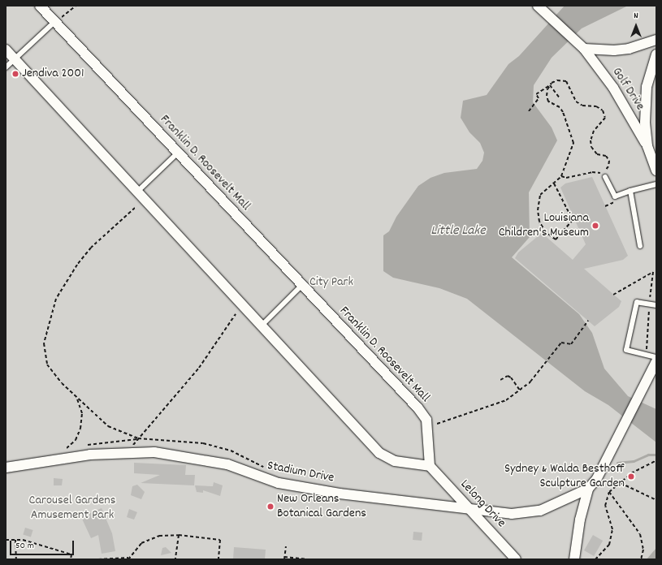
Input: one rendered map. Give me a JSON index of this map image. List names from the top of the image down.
{
  "streets": {
    "street": [
      "Golf Drive",
      "Franklin D. Roosevelt Mall",
      "Stadium Drive",
      "Lelong Drive"
    ]
  },
  "crossings": [
    ["Franklin D. Roosevelt Mall", "Lelong Drive"],
    ["Stadium Drive", "Lelong Drive"]
  ],
  "water": ["Little Lake"],
  "parks": ["City Park", "Carousel Gardens Amusement Park"],
  "places": [
    "Jendiva 2001",
    "Louisiana Children's Museum",
    "Sydney & Walda Besthoff Sculpture Garden",
    "New Orleans Botanical Gardens"
  ],
  "scale_bar": "50 m",
  "north": "top"
}
